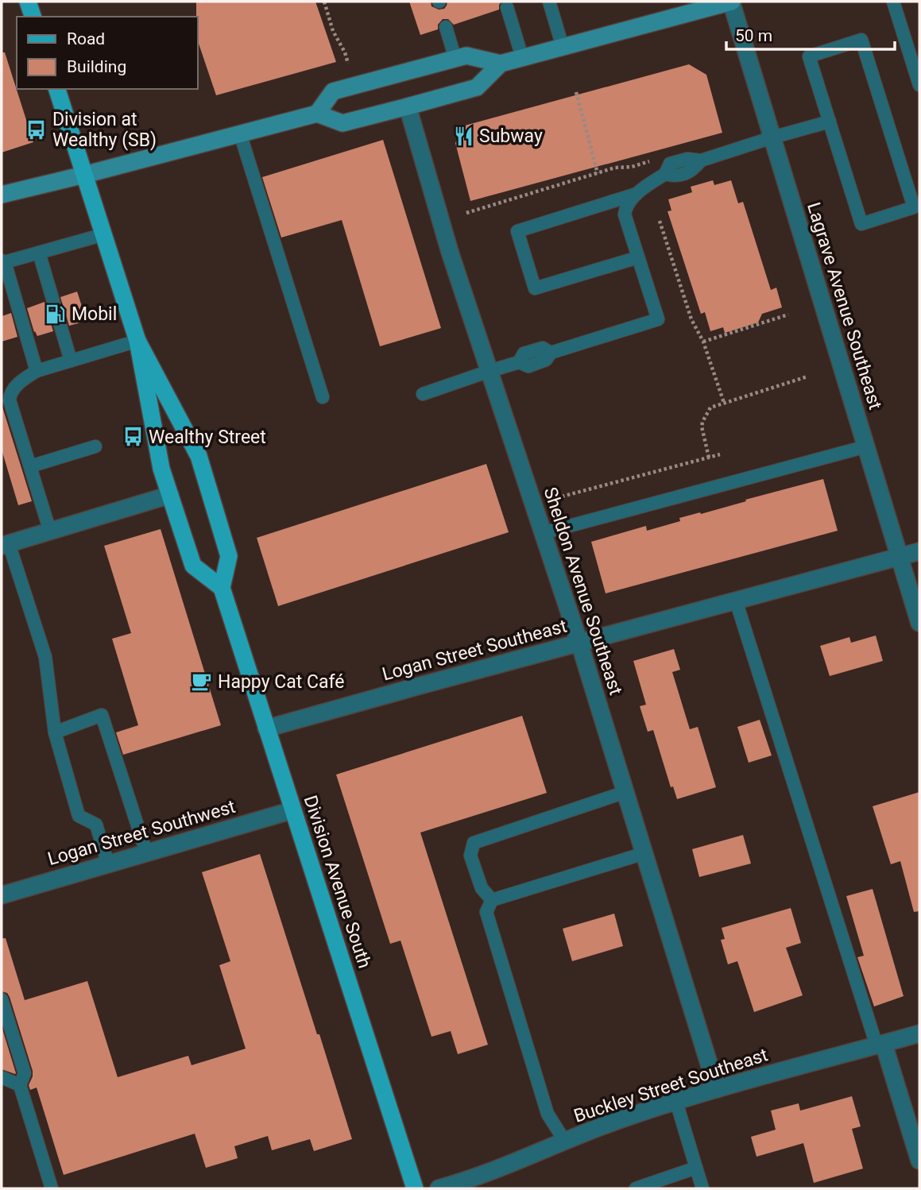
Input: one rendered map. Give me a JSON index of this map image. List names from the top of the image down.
{
  "streets": {
    "main road": ["Division Avenue South"],
    "street": [
      "Lagrave Avenue Southeast",
      "Sheldon Avenue Southeast",
      "Logan Street Southeast",
      "Logan Street Southwest",
      "Buckley Street Southeast"
    ]
  },
  "crossings": [
    ["Lagrave Avenue Southeast", "Logan Street Southeast"],
    ["Sheldon Avenue Southeast", "Logan Street Southeast"],
    ["Sheldon Avenue Southeast", "Buckley Street Southeast"],
    ["Logan Street Southeast", "Division Avenue South"],
    ["Logan Street Southwest", "Division Avenue South"]
  ],
  "places": {
    "bus stop": ["Division at Wealthy (SB)", "Wealthy Street"],
    "restaurant": ["Subway"],
    "fuel station": ["Mobil"],
    "cafe": ["Happy Cat Café"]
  },
  "legend": ["Road", "Building"],
  "scale_bar": "50 m"
}
